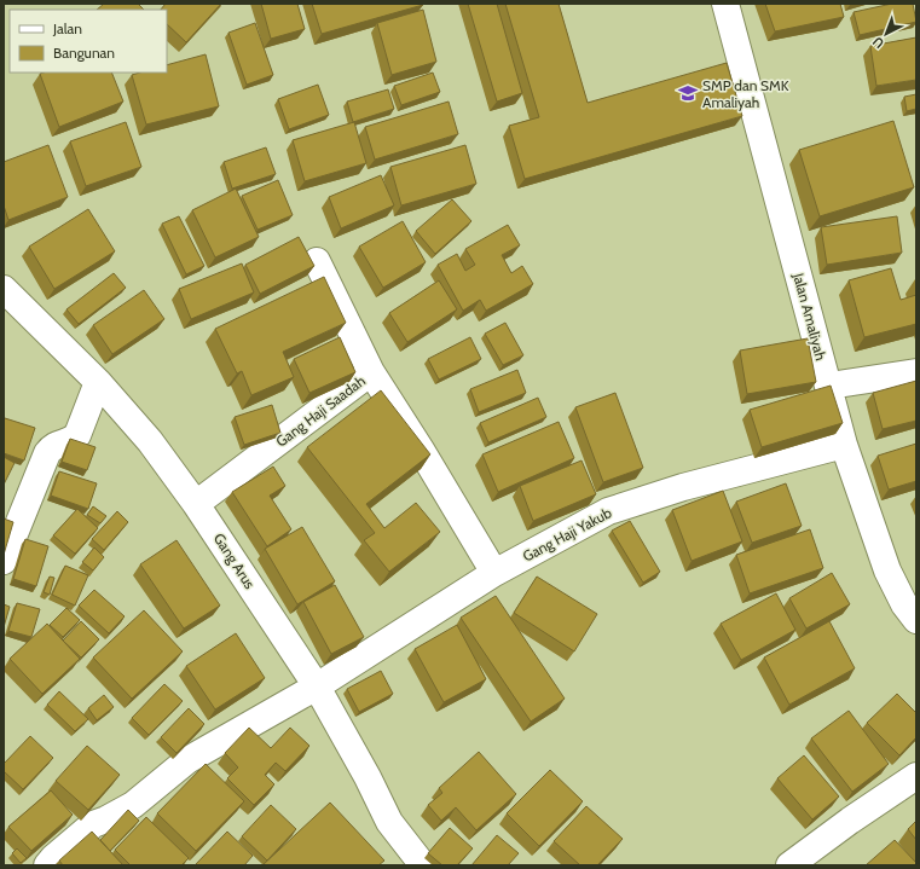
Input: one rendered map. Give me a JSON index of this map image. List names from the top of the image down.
{
  "streets": {
    "street": [
      "Jalan Amaliyah",
      "Gang Haji Saadah",
      "Gang Haji Yakub",
      "Gang Arus"
    ]
  },
  "crossings": [
    ["Jalan Amaliyah", "Gang Haji Yakub"],
    ["Gang Haji Saadah", "Gang Haji Yakub"],
    ["Gang Haji Saadah", "Gang Arus"],
    ["Gang Haji Yakub", "Gang Arus"]
  ],
  "places": {
    "school or university": ["SMP dan SMK Amaliyah"]
  },
  "legend": ["Jalan", "Bangunan"],
  "north": "bottom left"
}
